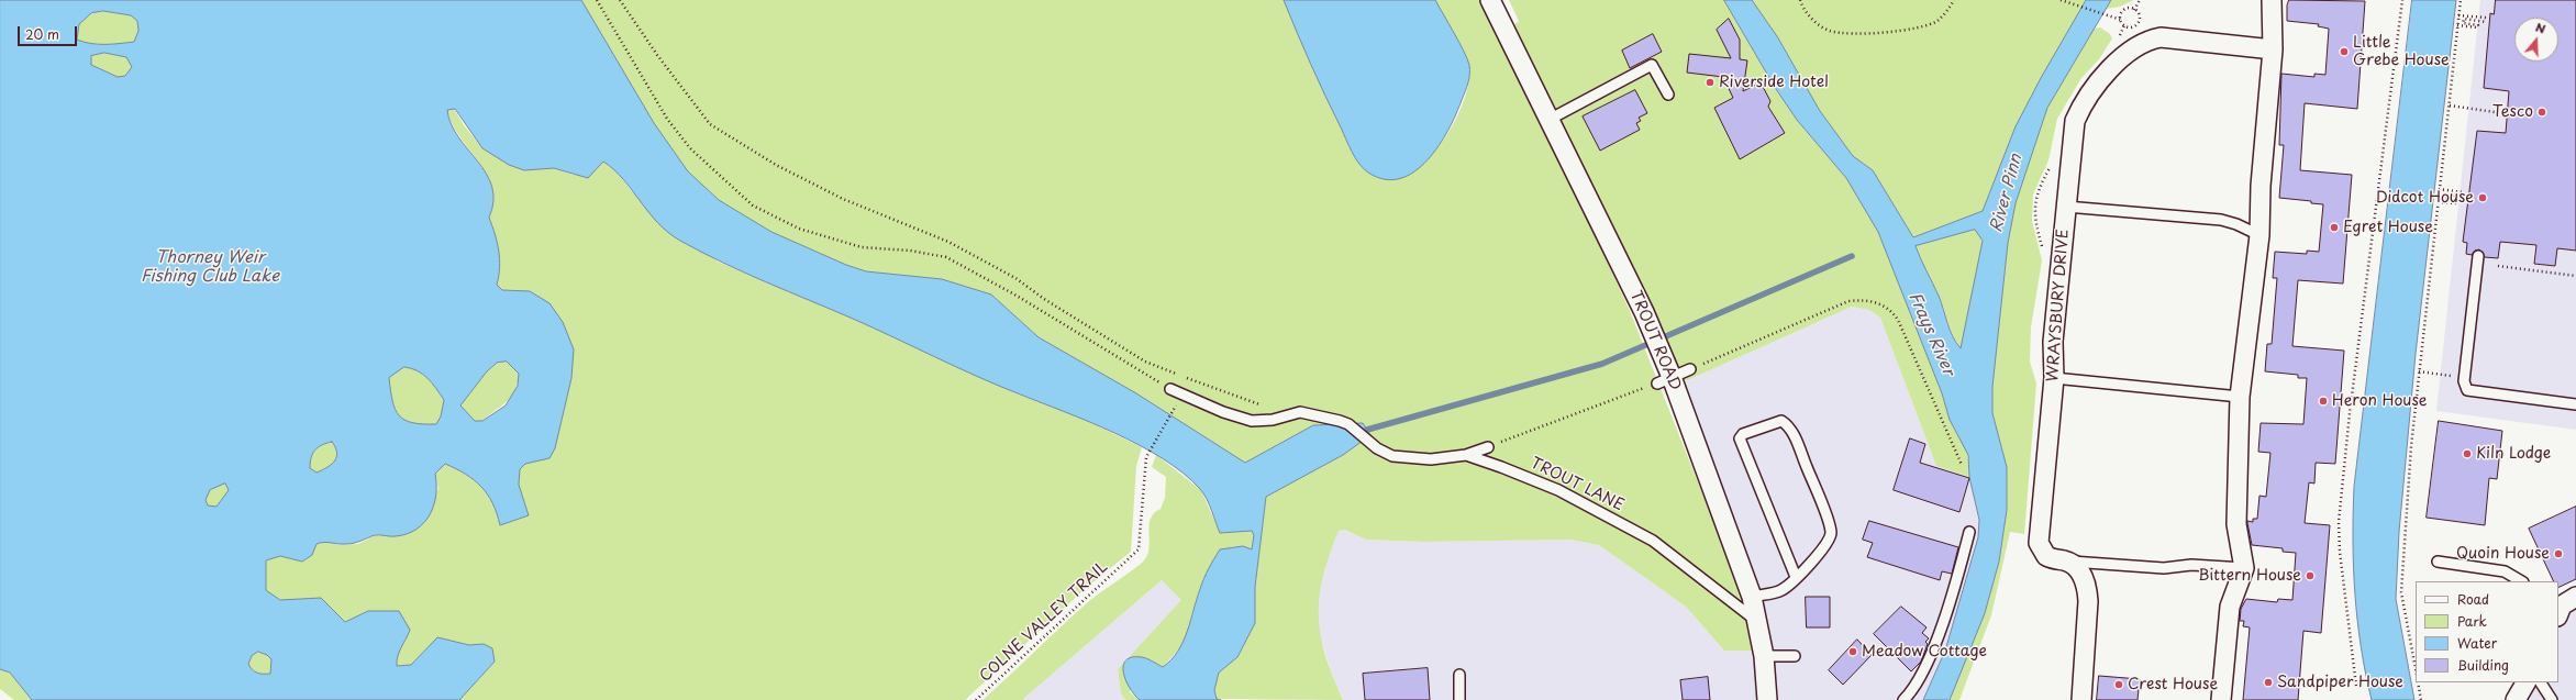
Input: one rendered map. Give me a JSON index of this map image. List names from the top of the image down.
{
  "streets": {
    "street": ["WRAYSBURY DRIVE", "TROUT ROAD"],
    "lane": ["TROUT LANE"],
    "path": ["COLNE VALLEY TRAIL"]
  },
  "crossings": [
    ["TROUT ROAD", "TROUT LANE"]
  ],
  "water": ["River Pinn", "Thorney Weir Fishing Club Lake", "Frays River"],
  "places": [
    "Little Grebe House",
    "Riverside Hotel",
    "Tesco",
    "Didcot House",
    "Egret House",
    "Heron House",
    "Kiln Lodge",
    "Quoin House",
    "Bittern House",
    "Meadow Cottage",
    "Sandpiper House",
    "Crest House"
  ],
  "legend": [
    "Road",
    "Park",
    "Water",
    "Building"
  ],
  "scale_bar": "20 m",
  "north": "top"
}
